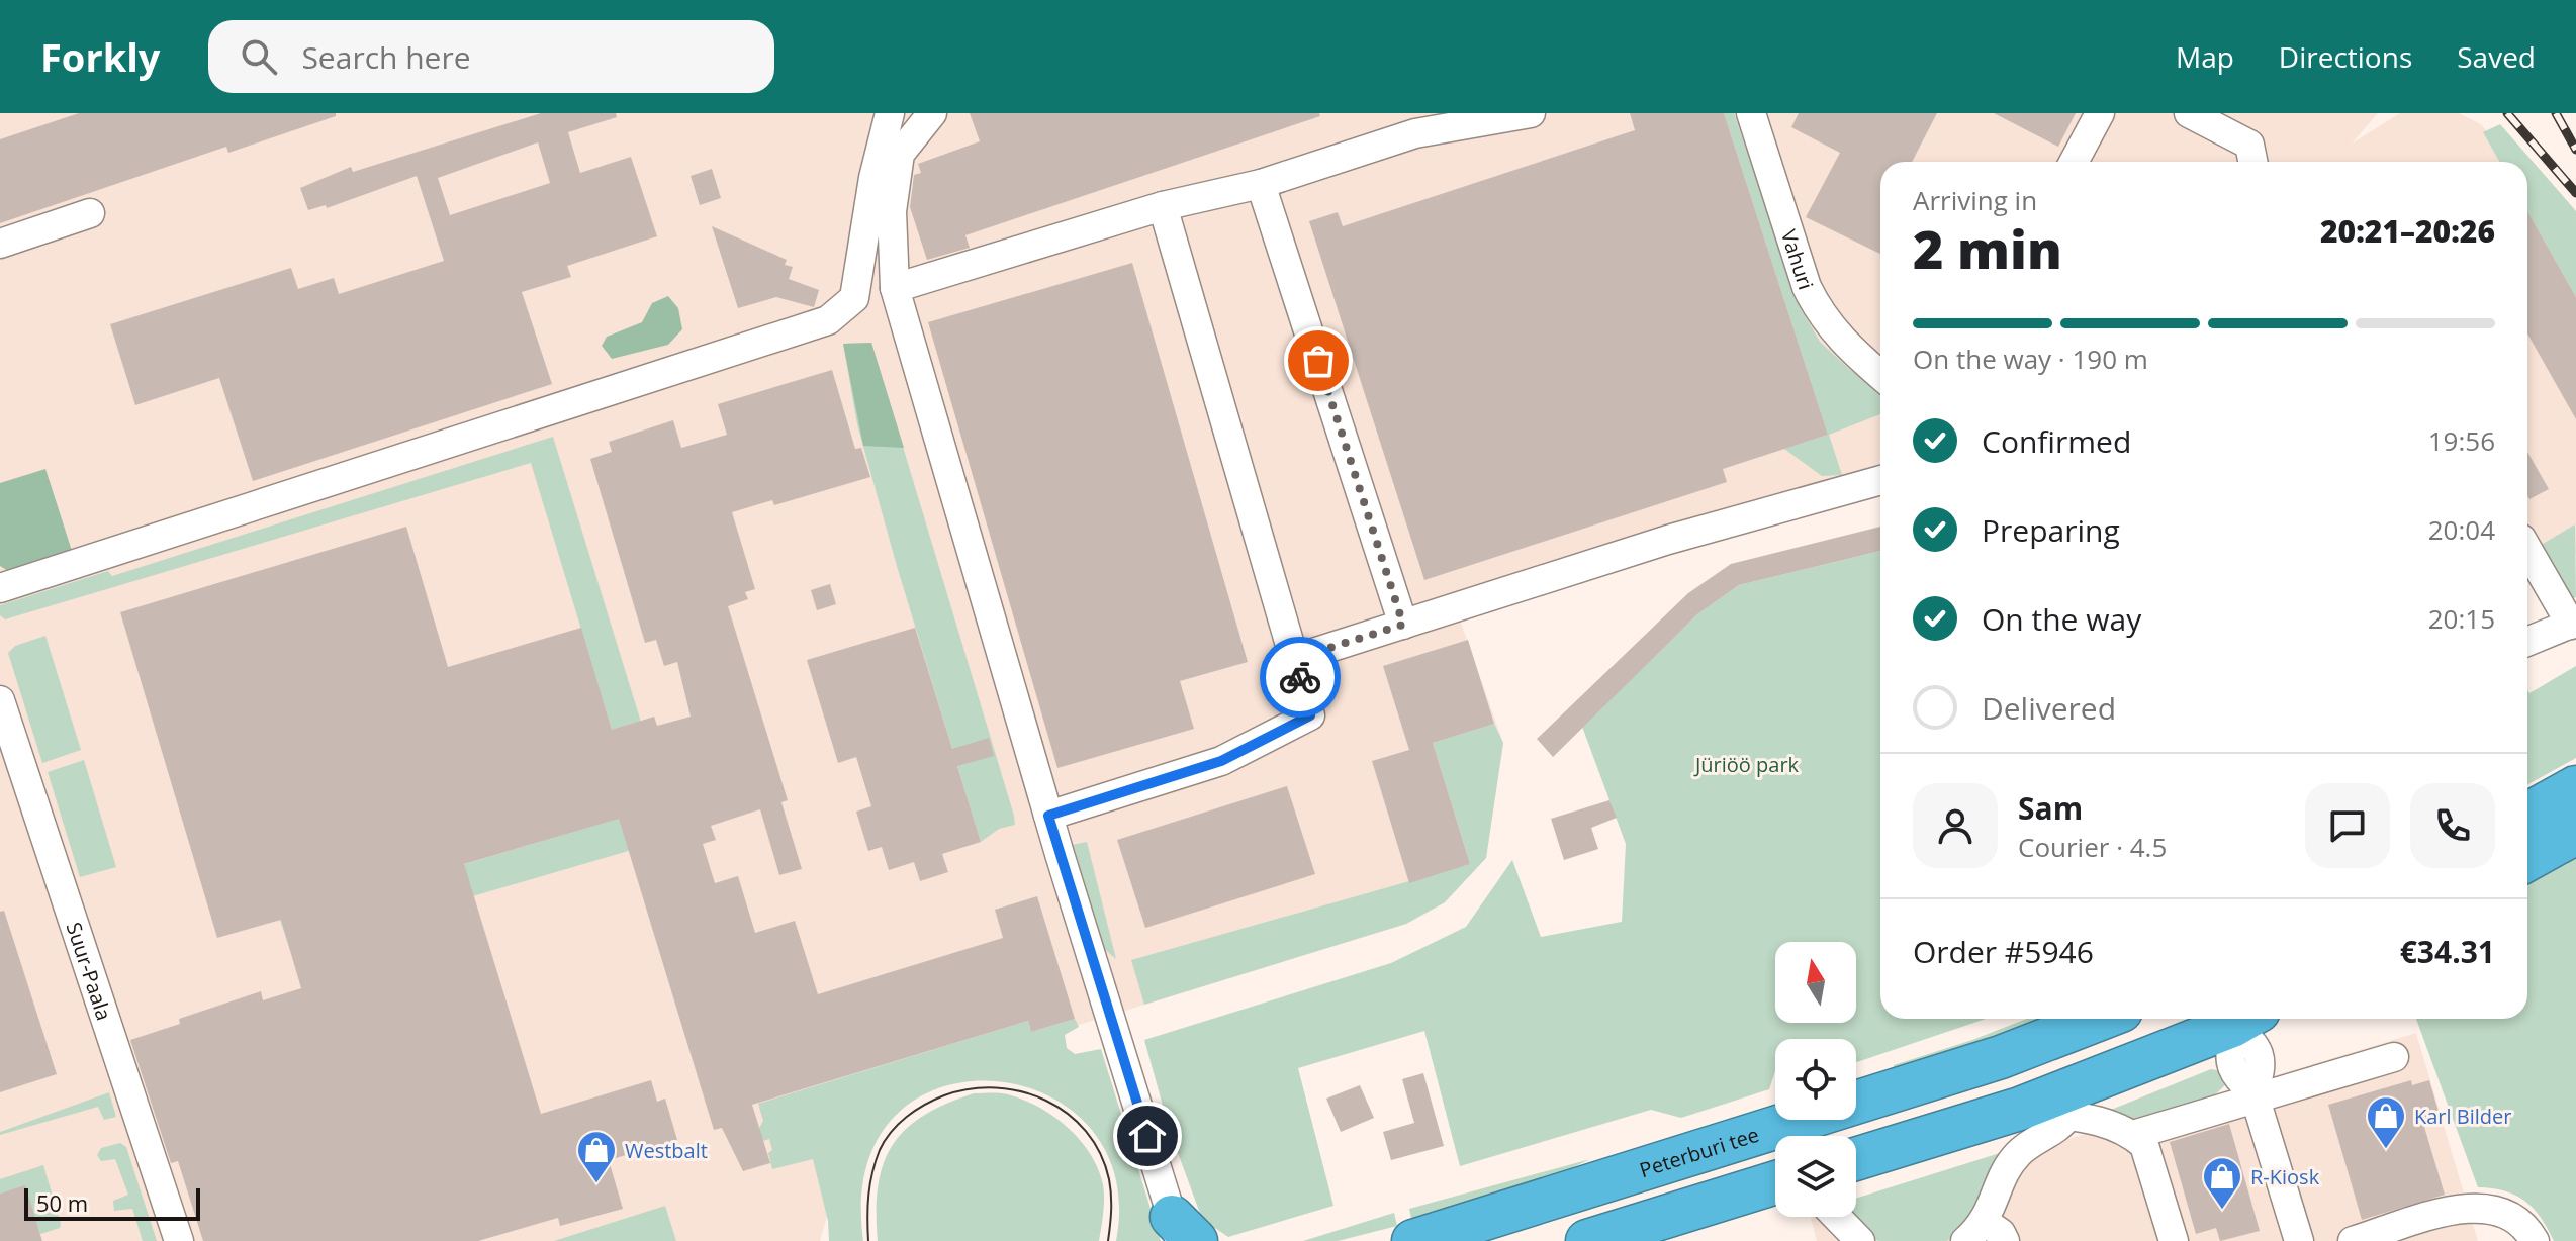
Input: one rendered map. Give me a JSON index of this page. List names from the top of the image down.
{
  "streets": {
    "highway": ["Peterburi tee"],
    "street": ["Vahuri", "Suur-Paala"]
  },
  "parks": ["Jüriöö park"],
  "places": {
    "shop": ["Karl Bilder", "Westbalt", "R-Kiosk"]
  },
  "scale_bar": "50 m",
  "north": "top",
  "page": {
    "header": "Forkly",
    "search": "Search here",
    "nav": ["Map", "Directions", "Saved"],
    "heading": ["2 min", "Arriving in", "20:21–20:26"],
    "panel": [
      "Sam",
      "Courier · 4.5",
      "Order #5946",
      "€34.31"
    ],
    "bar": "On the way · 190 m",
    "list": [
      ["Confirmed", "19:56"],
      ["Preparing", "20:04"],
      ["On the way", "20:15"],
      "Delivered"
    ],
    "scale": "50 m"
  }
}
